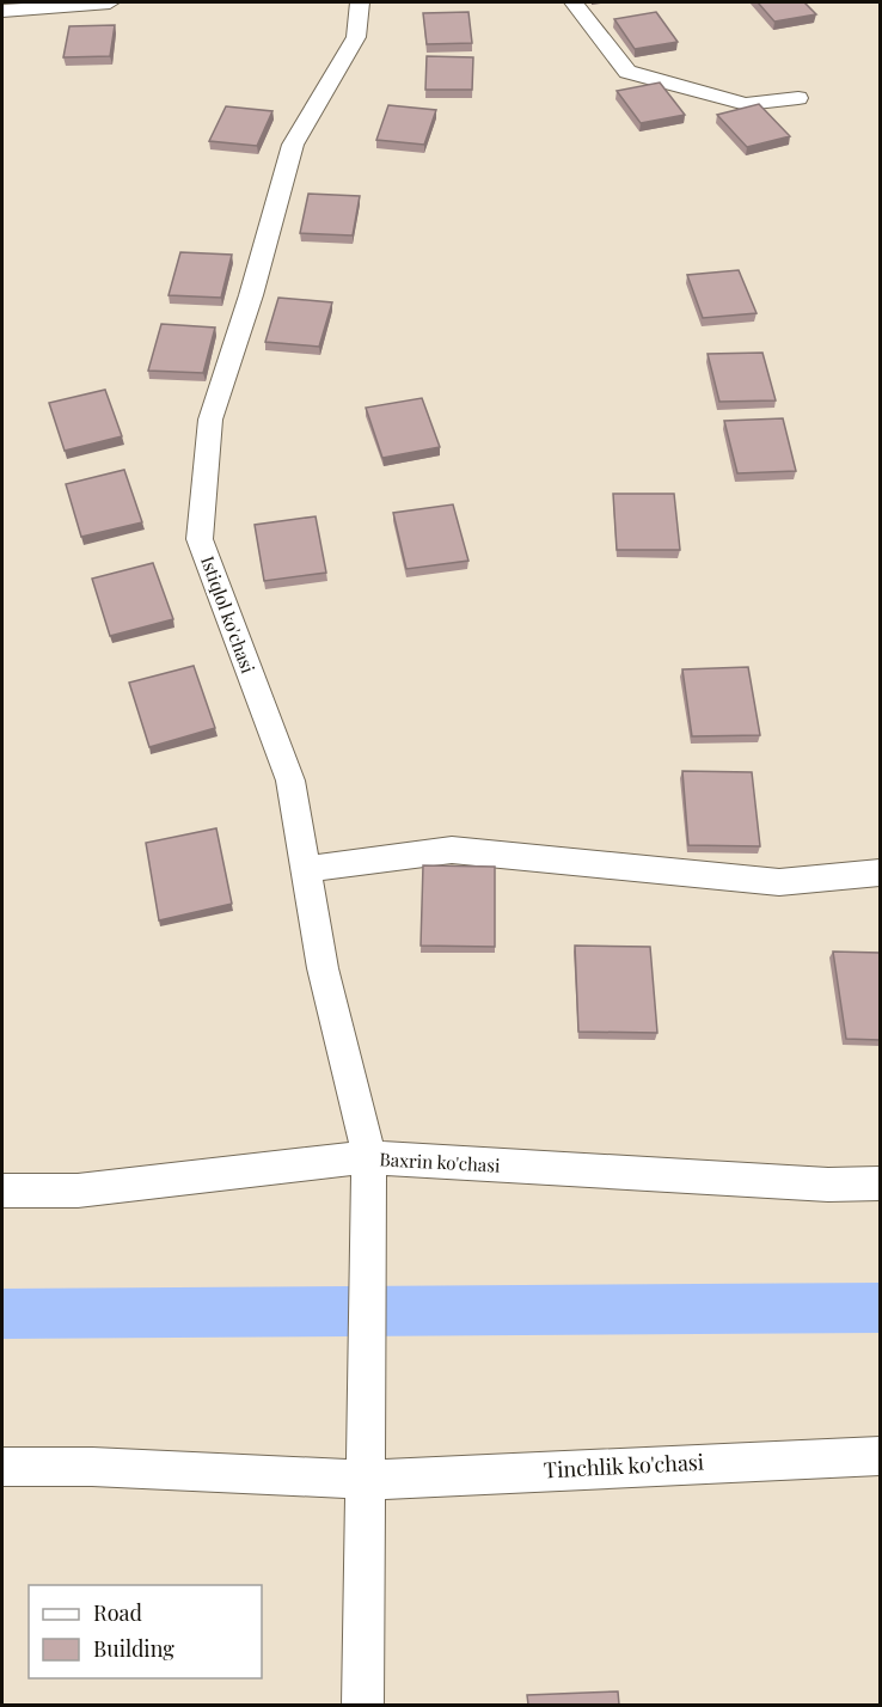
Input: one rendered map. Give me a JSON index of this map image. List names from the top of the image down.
{
  "streets": {
    "street": ["Istiqlol ko'chasi", "Baxrin ko'chasi", "Tinchlik ko'chasi"]
  },
  "crossings": [
    ["Istiqlol ko'chasi", "Baxrin ko'chasi"],
    ["Istiqlol ko'chasi", "Tinchlik ko'chasi"]
  ],
  "legend": ["Road", "Building"]
}
